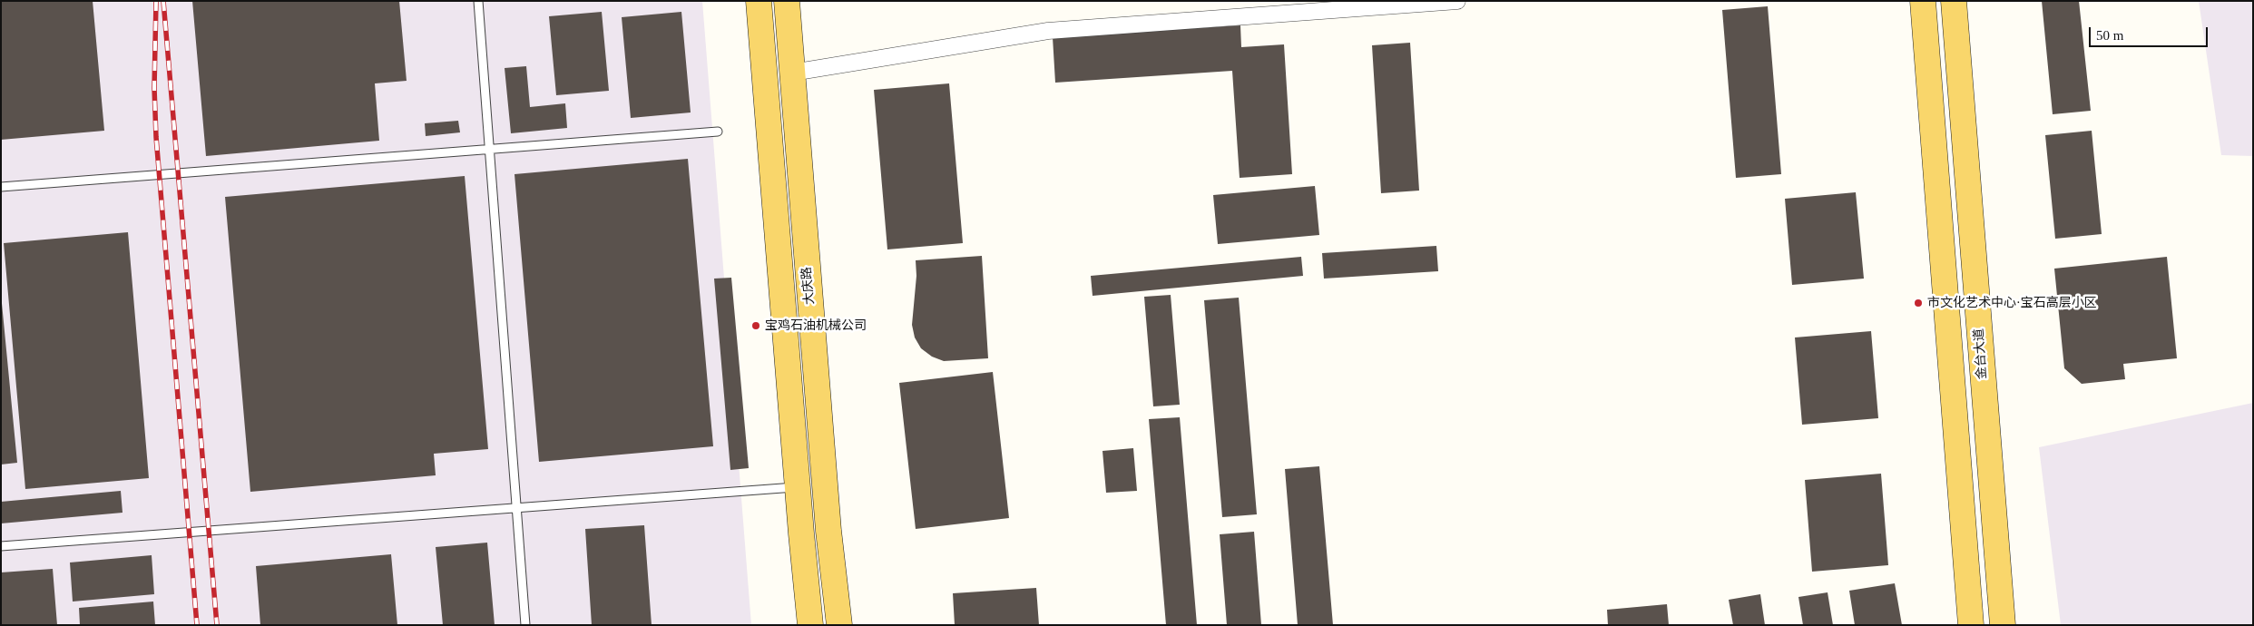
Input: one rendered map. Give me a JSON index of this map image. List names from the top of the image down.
{
  "streets": {
    "main road": ["大庆路", "金台大道"]
  },
  "places": ["市文化艺术中心·宝石高层小区", "宝鸡石油机械公司"],
  "scale_bar": "50 m"
}
